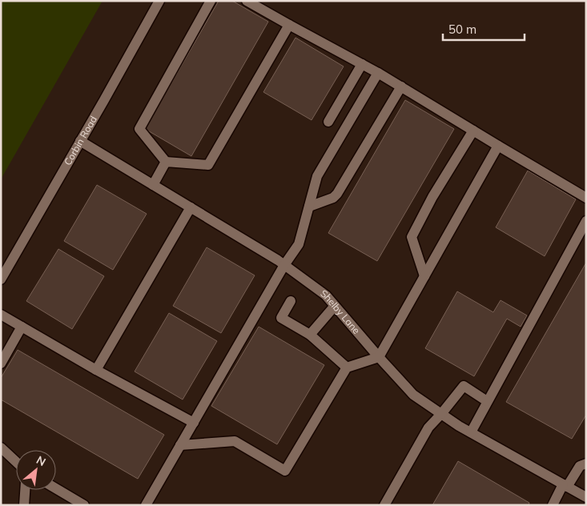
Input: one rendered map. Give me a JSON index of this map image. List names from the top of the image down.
{
  "streets": {
    "street": ["Corbin Road", "Shelby Lane"]
  },
  "crossings": [
    ["Corbin Road", "Shelby Lane"]
  ],
  "scale_bar": "50 m",
  "north": "top right"
}
